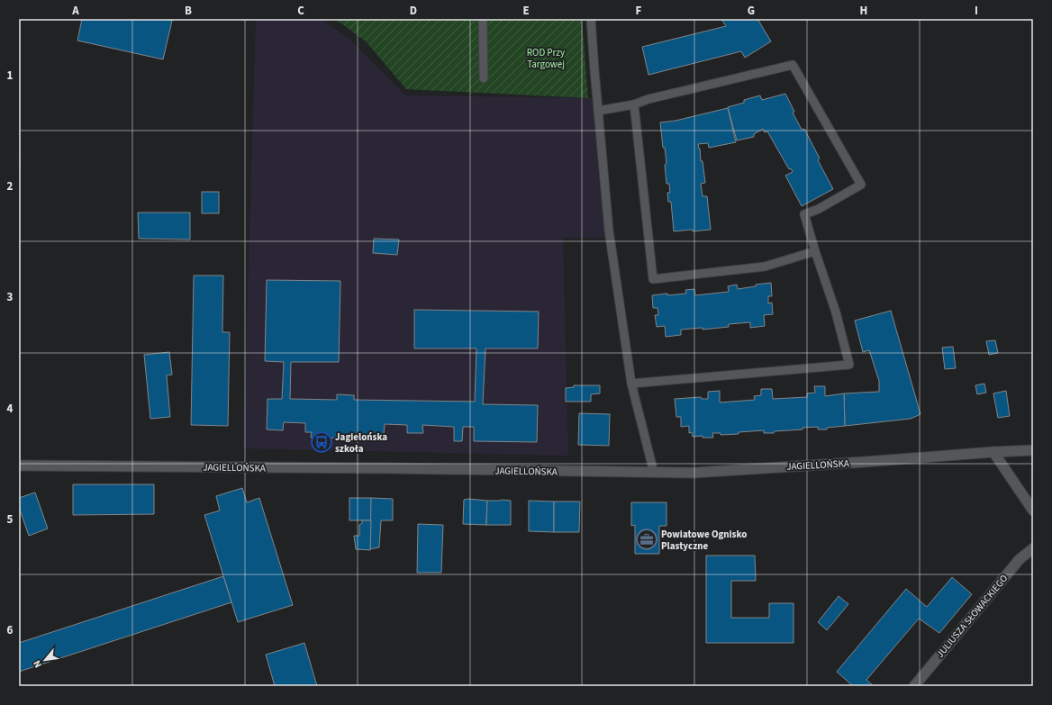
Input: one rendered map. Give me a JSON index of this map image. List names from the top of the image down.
{
  "streets": {
    "street": ["JAGIELLOŃSKA", "JULIUSZA SŁOWACKIEGO"]
  },
  "parks": ["ROD Przy Targowej"],
  "places": {
    "bus stop": ["Jagielońska szkoła"],
    "office": ["Powiatowe Ognisko Plastyczne"]
  },
  "north": "bottom left",
  "grid": {
    "columns": [
      "A",
      "B",
      "C",
      "D",
      "E",
      "F",
      "G",
      "H",
      "I"
    ],
    "rows": [
      "1",
      "2",
      "3",
      "4",
      "5",
      "6"
    ]
  }
}
